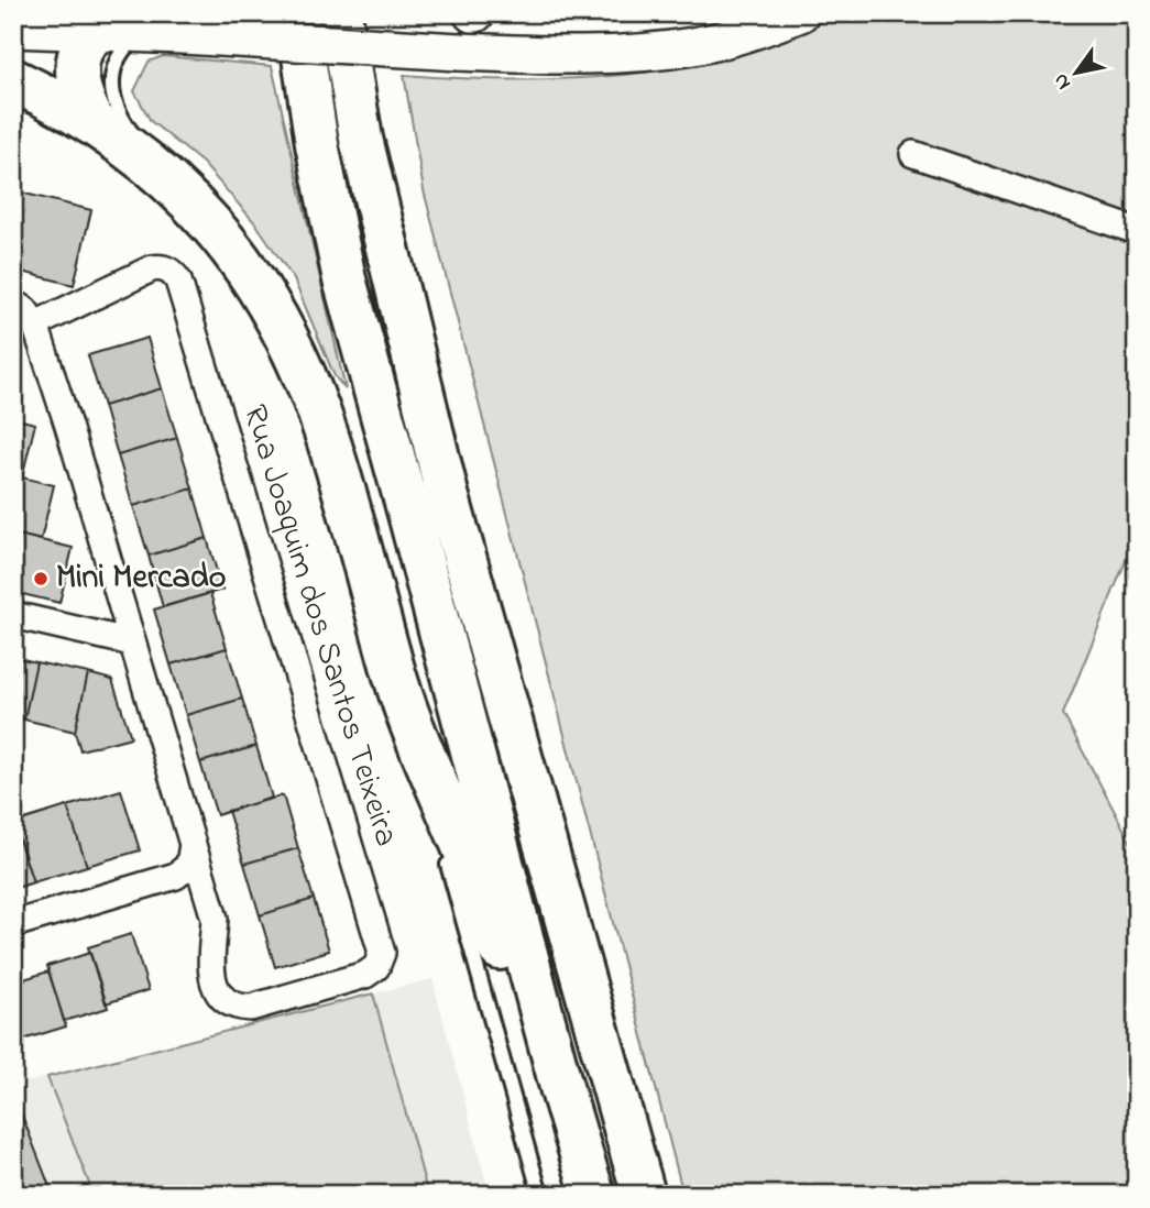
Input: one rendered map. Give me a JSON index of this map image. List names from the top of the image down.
{
  "streets": {
    "street": ["Rua Joaquim dos Santos Teixeira"]
  },
  "places": ["Mini Mercado"],
  "north": "bottom left"
}
